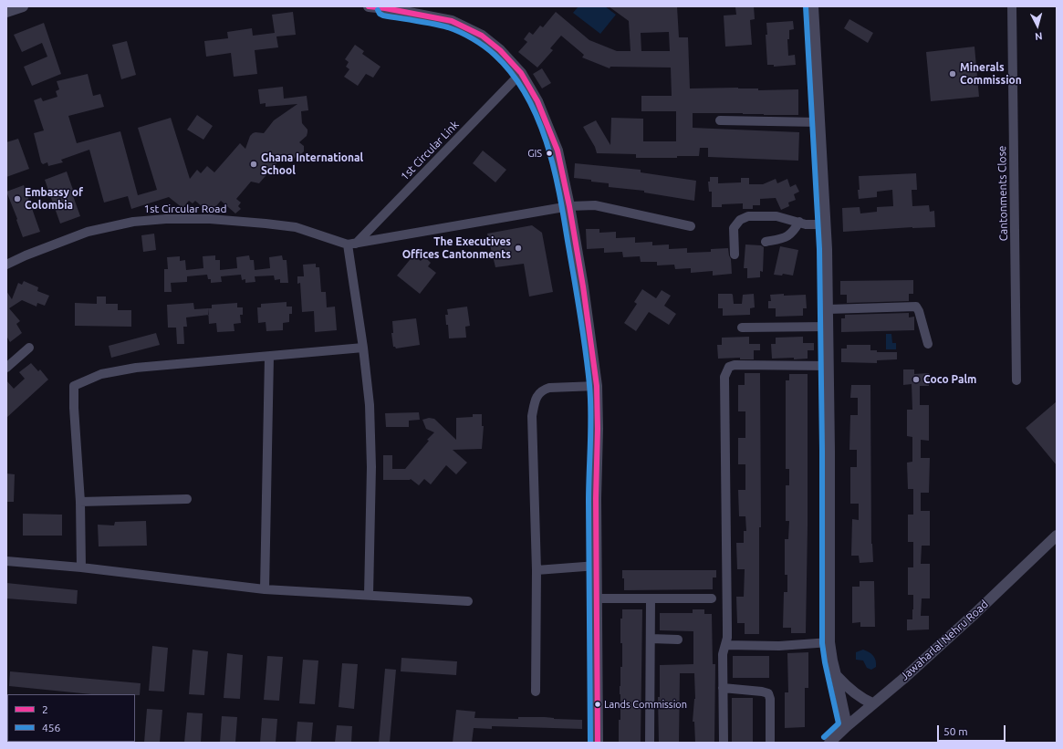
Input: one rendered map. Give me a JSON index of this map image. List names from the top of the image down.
{
  "streets": {
    "street": [
      "1st Circular Link",
      "Cantonments Close",
      "1st Circular Road",
      "Jawaharlal Nehru Road"
    ]
  },
  "crossings": [
    ["1st Circular Link", "1st Circular Road"]
  ],
  "places": [
    "Minerals Commission",
    "GIS",
    "Ghana International School",
    "Embassy of Colombia",
    "The Executives Offices Cantonments",
    "Coco Palm",
    "Lands Commission"
  ],
  "lines": ["transit line 2", "transit line 456"],
  "legend": ["2", "456"],
  "scale_bar": "50 m",
  "north": "bottom"
}
